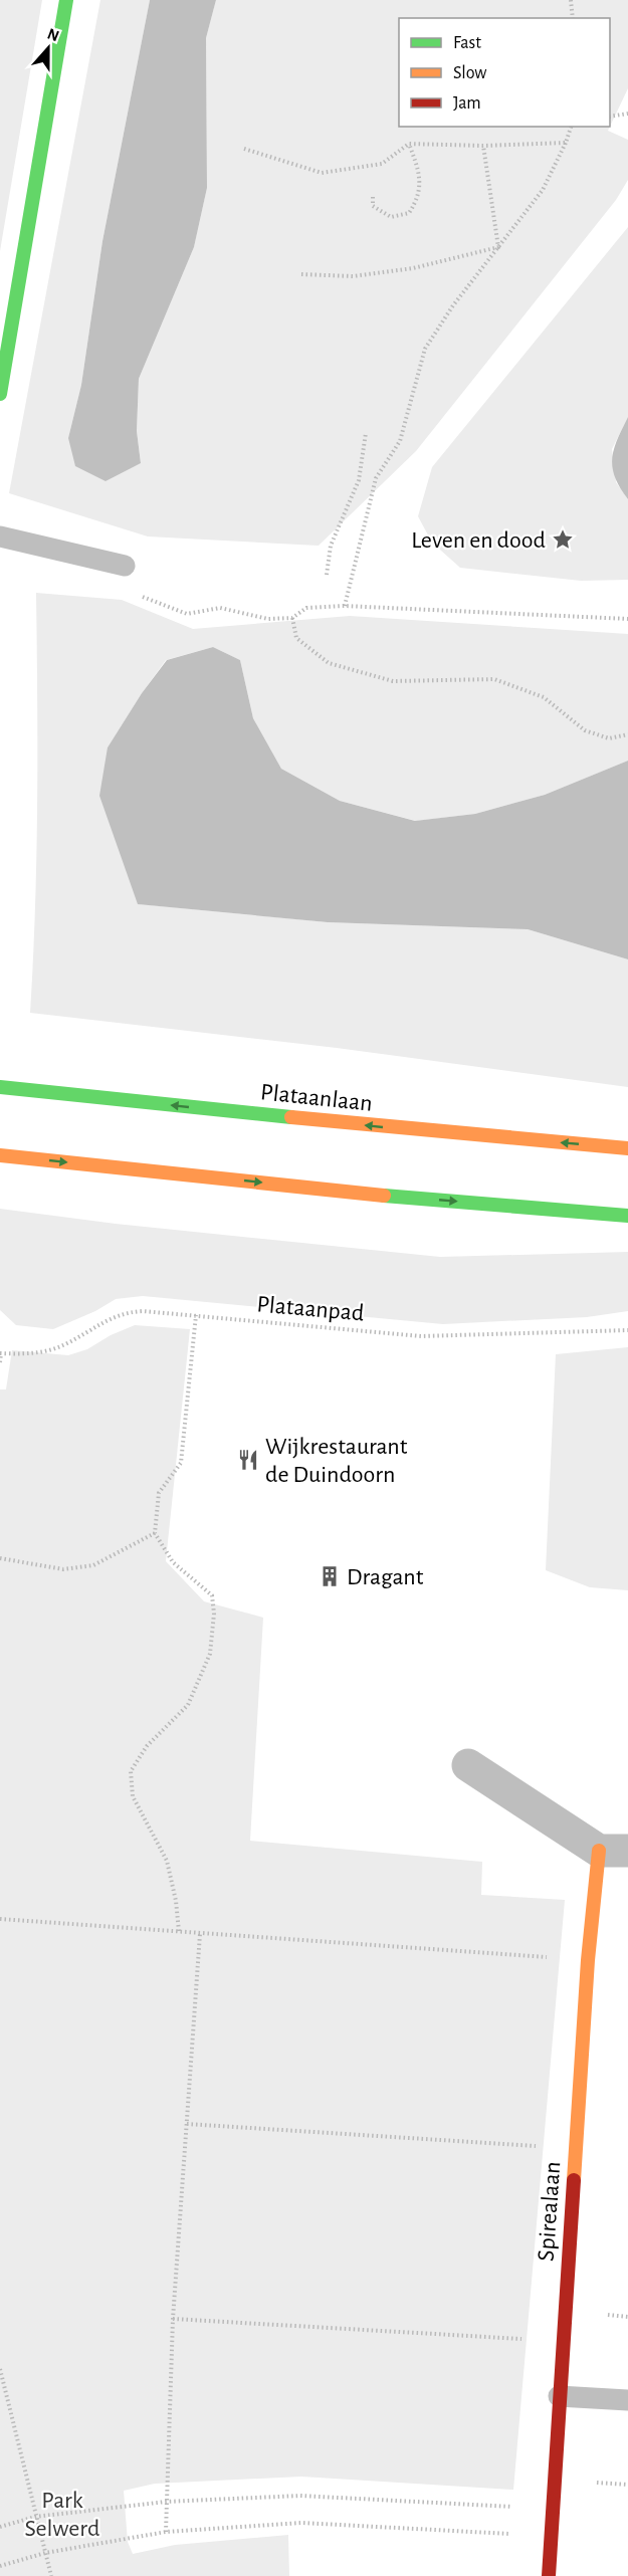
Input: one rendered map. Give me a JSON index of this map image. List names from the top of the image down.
{
  "streets": {
    "main road": ["Plataanlaan", "Spirealaan"],
    "path": ["Plataanpad"]
  },
  "parks": ["Park Selwerd"],
  "places": {
    "place": ["Leven en dood"],
    "restaurant": ["Wijkrestaurant de Duindoorn"],
    "building": ["Dragant"]
  },
  "legend": ["Fast", "Slow", "Jam"],
  "north": "top"
}
